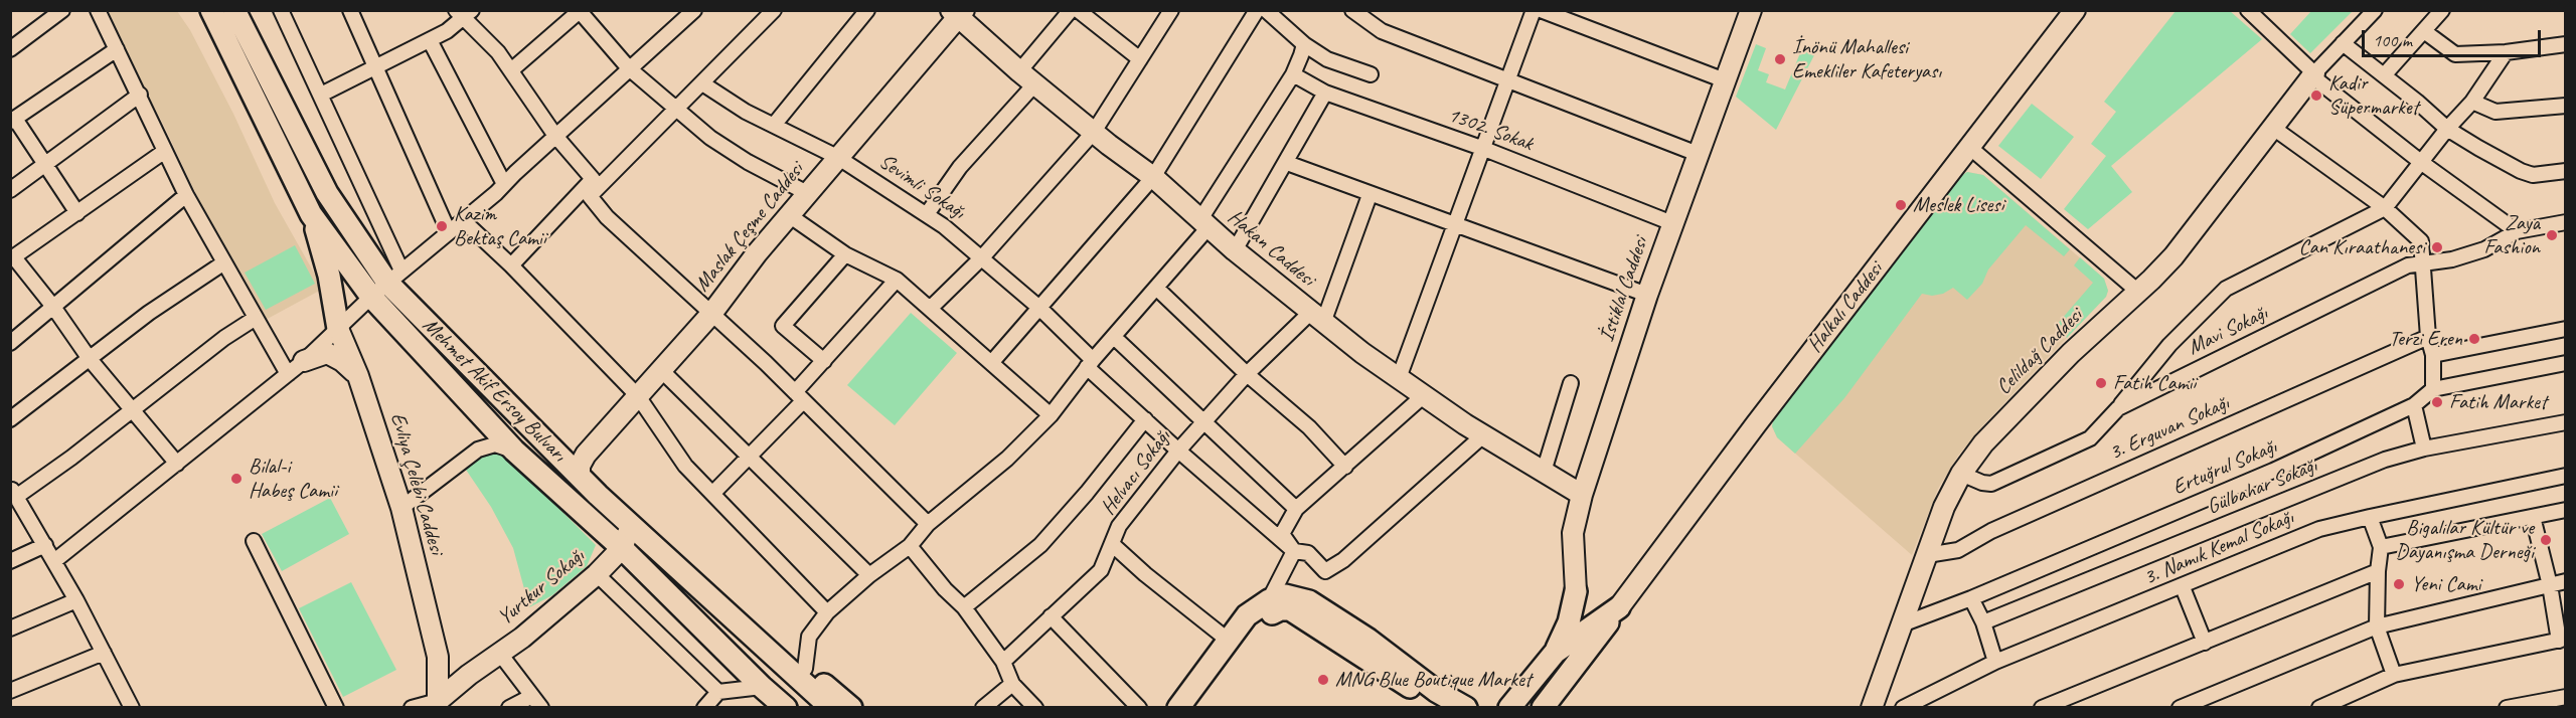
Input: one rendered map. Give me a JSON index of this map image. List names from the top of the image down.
{
  "streets": {
    "main road": ["Halkalı Caddesi", "Mehmet Akif Ersoy Bulvarı"],
    "street": [
      "1302. Sokak",
      "Sevimli Sokağı",
      "Maslak Çeşme Caddesi",
      "Hakan Caddesi",
      "İstiklal Caddesi",
      "Mavi Sokağı",
      "Celildağ Caddesi",
      "3. Erguvan Sokağı",
      "Ertuğrul Sokağı",
      "Helvacı Sokağı",
      "Evliya Çelebi Caddesi",
      "Gülbahar Sokağı",
      "3. Namık Kemal Sokağı",
      "Yurtkur Sokağı"
    ]
  },
  "crossings": [
    ["1302. Sokak", "İstiklal Caddesi"],
    ["Sevimli Sokağı", "Maslak Çeşme Caddesi"],
    ["Sevimli Sokağı", "Hakan Caddesi"],
    ["Sevimli Sokağı", "Helvacı Sokağı"],
    ["Maslak Çeşme Caddesi", "Hakan Caddesi"],
    ["Maslak Çeşme Caddesi", "Mehmet Akif Ersoy Bulvarı"],
    ["Hakan Caddesi", "İstiklal Caddesi"],
    ["Hakan Caddesi", "Helvacı Sokağı"],
    ["Mavi Sokağı", "Celildağ Caddesi"],
    ["Celildağ Caddesi", "3. Erguvan Sokağı"],
    ["Celildağ Caddesi", "Ertuğrul Sokağı"],
    ["Mehmet Akif Ersoy Bulvarı", "Yurtkur Sokağı"]
  ],
  "places": [
    "İnönü Mahallesi Emekliler Kafeteryası",
    "Kadir Süpermarket",
    "Meslek Lisesi",
    "Kazim Bektaş Camii",
    "Zaya Fashion",
    "Can Kıraathanesi",
    "Terzi Eren",
    "Fatih Camii",
    "Fatih Market",
    "Bilal-i Habeş Camii",
    "Bigalılar Kültür ve Dayanışma Derneği",
    "Yeni Cami",
    "MNG Blue Boutique Market"
  ],
  "scale_bar": "100 m"
}
